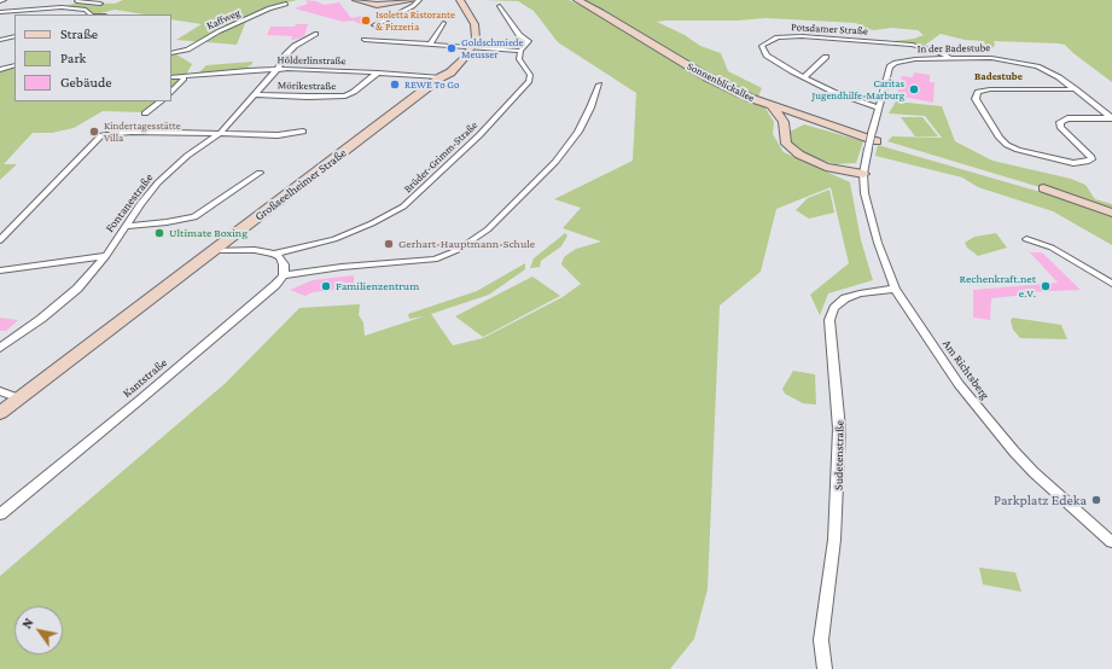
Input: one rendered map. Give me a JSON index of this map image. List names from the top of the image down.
{
  "streets": {
    "main road": ["Sonnenblickallee", "Großseelheimer Straße"],
    "street": [
      "Kaffweg",
      "Potsdamer Straße",
      "In der Badestube",
      "Hölderlinstraße",
      "Mörikestraße",
      "Brüder-Grimm-Straße",
      "Fontanestraße",
      "Am Richtsberg",
      "Kantstraße",
      "Sudetenstraße"
    ]
  },
  "crossings": [
    ["Potsdamer Straße", "In der Badestube"],
    ["In der Badestube", "Sonnenblickallee"],
    ["In der Badestube", "Am Richtsberg"],
    ["Hölderlinstraße", "Mörikestraße"],
    ["Hölderlinstraße", "Großseelheimer Straße"],
    ["Hölderlinstraße", "Fontanestraße"],
    ["Mörikestraße", "Fontanestraße"],
    ["Brüder-Grimm-Straße", "Großseelheimer Straße"],
    ["Am Richtsberg", "Sudetenstraße"]
  ],
  "districts": ["Badestube"],
  "places": [
    "Isoletta Ristorante & Pizzeria",
    "Goldschmiede Meusser",
    "REWE To Go",
    "Caritas Jugendhilfe-Marburg",
    "Kindertagesstätte Villa",
    "Ultimate Boxing",
    "Gerhart-Hauptmann-Schule",
    "Familienzentrum",
    "Rechenkraft.net e.V.",
    "Parkplatz Edeka"
  ],
  "legend": ["Straße", "Park", "Gebäude"],
  "north": "top left"
}
